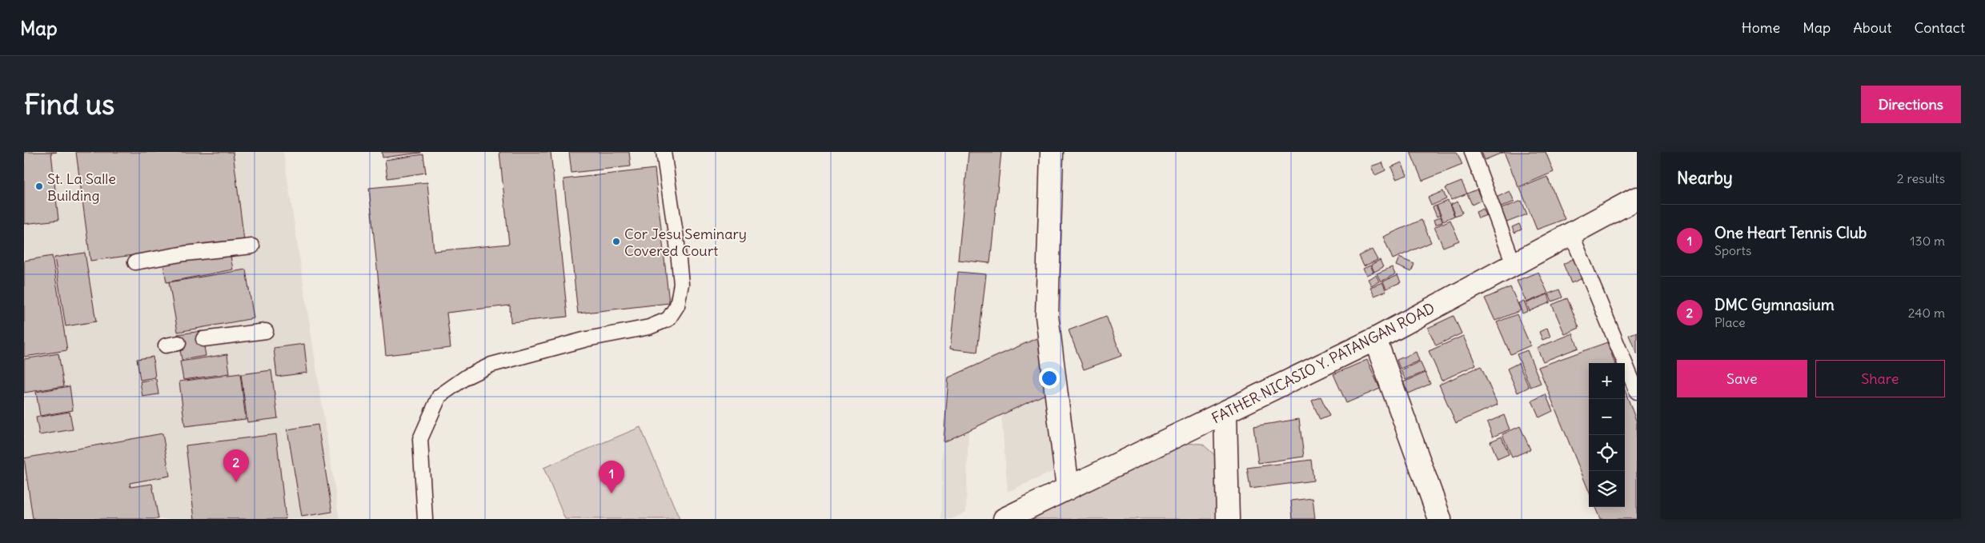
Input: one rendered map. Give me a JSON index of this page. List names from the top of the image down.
{
  "streets": {
    "street": ["FATHER NICASIO Y. PATANGAN ROAD"]
  },
  "places": ["St. La Salle Building", "Cor Jesu Seminary Covered Court"],
  "page": {
    "header": "Map",
    "nav": [
      "Home",
      "Map",
      "About",
      "Contact"
    ],
    "buttons": [
      "Directions",
      ["Save", "Share"]
    ],
    "title": "Find us",
    "heading": ["Nearby", "2 results"],
    "list": [
      {
        "mark": "1",
        "name": "One Heart Tennis Club",
        "note": "Sports",
        "value": "130 m"
      },
      {
        "mark": "2",
        "name": "DMC Gymnasium",
        "note": "Place",
        "value": "240 m"
      }
    ],
    "map_buttons": ["+", "−"],
    "pins": ["2", "1"]
  }
}
